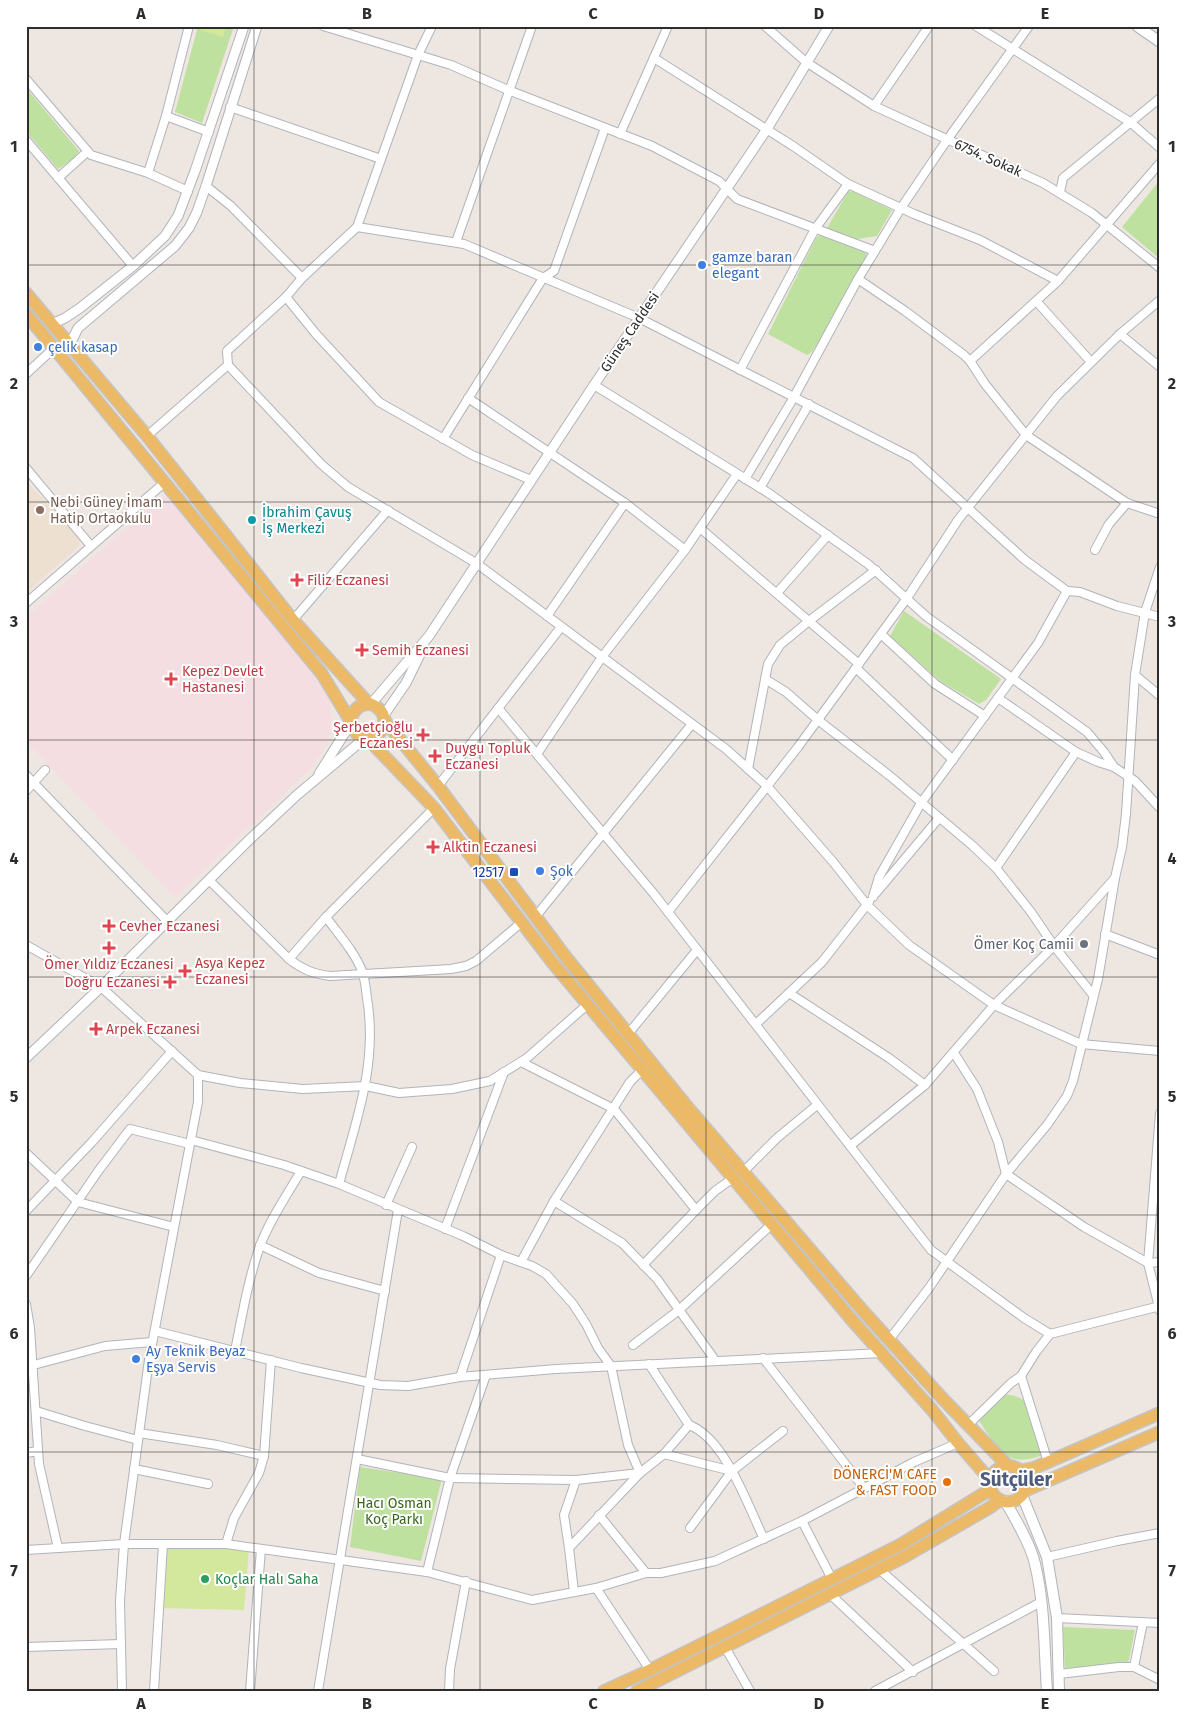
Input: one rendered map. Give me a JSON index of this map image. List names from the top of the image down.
{
  "streets": {
    "street": ["6754. Sokak", "Güneş Caddesi"]
  },
  "crossings": [
    ["6754. Sokak", "Güneş Caddesi"]
  ],
  "districts": ["Sütçüler"],
  "parks": ["Hacı Osman Koç Parkı"],
  "places": {
    "other": [
      "gamze baran elegant",
      "çelik kasap",
      "Nebi Güney İmam Hatip Ortaokulu",
      "İbrahim Çavuş İş Merkezi",
      "Şok",
      "Ömer Koç Camii",
      "Ay Teknik Beyaz Eşya Servis",
      "DÖNERCİ'M CAFE & FAST FOOD",
      "Koçlar Halı Saha"
    ],
    "health": [
      "Filiz Eczanesi",
      "Semih Eczanesi",
      "Kepez Devlet Hastanesi",
      "Şerbetçioğlu Eczanesi",
      "Duygu Topluk Eczanesi",
      "Alktin Eczanesi",
      "Cevher Eczanesi",
      "Ömer Yıldız Eczanesi",
      "Asya Kepez Eczanesi",
      "Doğru Eczanesi",
      "Arpek Eczanesi"
    ],
    "transit": ["12517"]
  },
  "grid": {
    "columns": [
      "A",
      "B",
      "C",
      "D",
      "E"
    ],
    "rows": [
      "1",
      "2",
      "3",
      "4",
      "5",
      "6",
      "7"
    ]
  }
}
